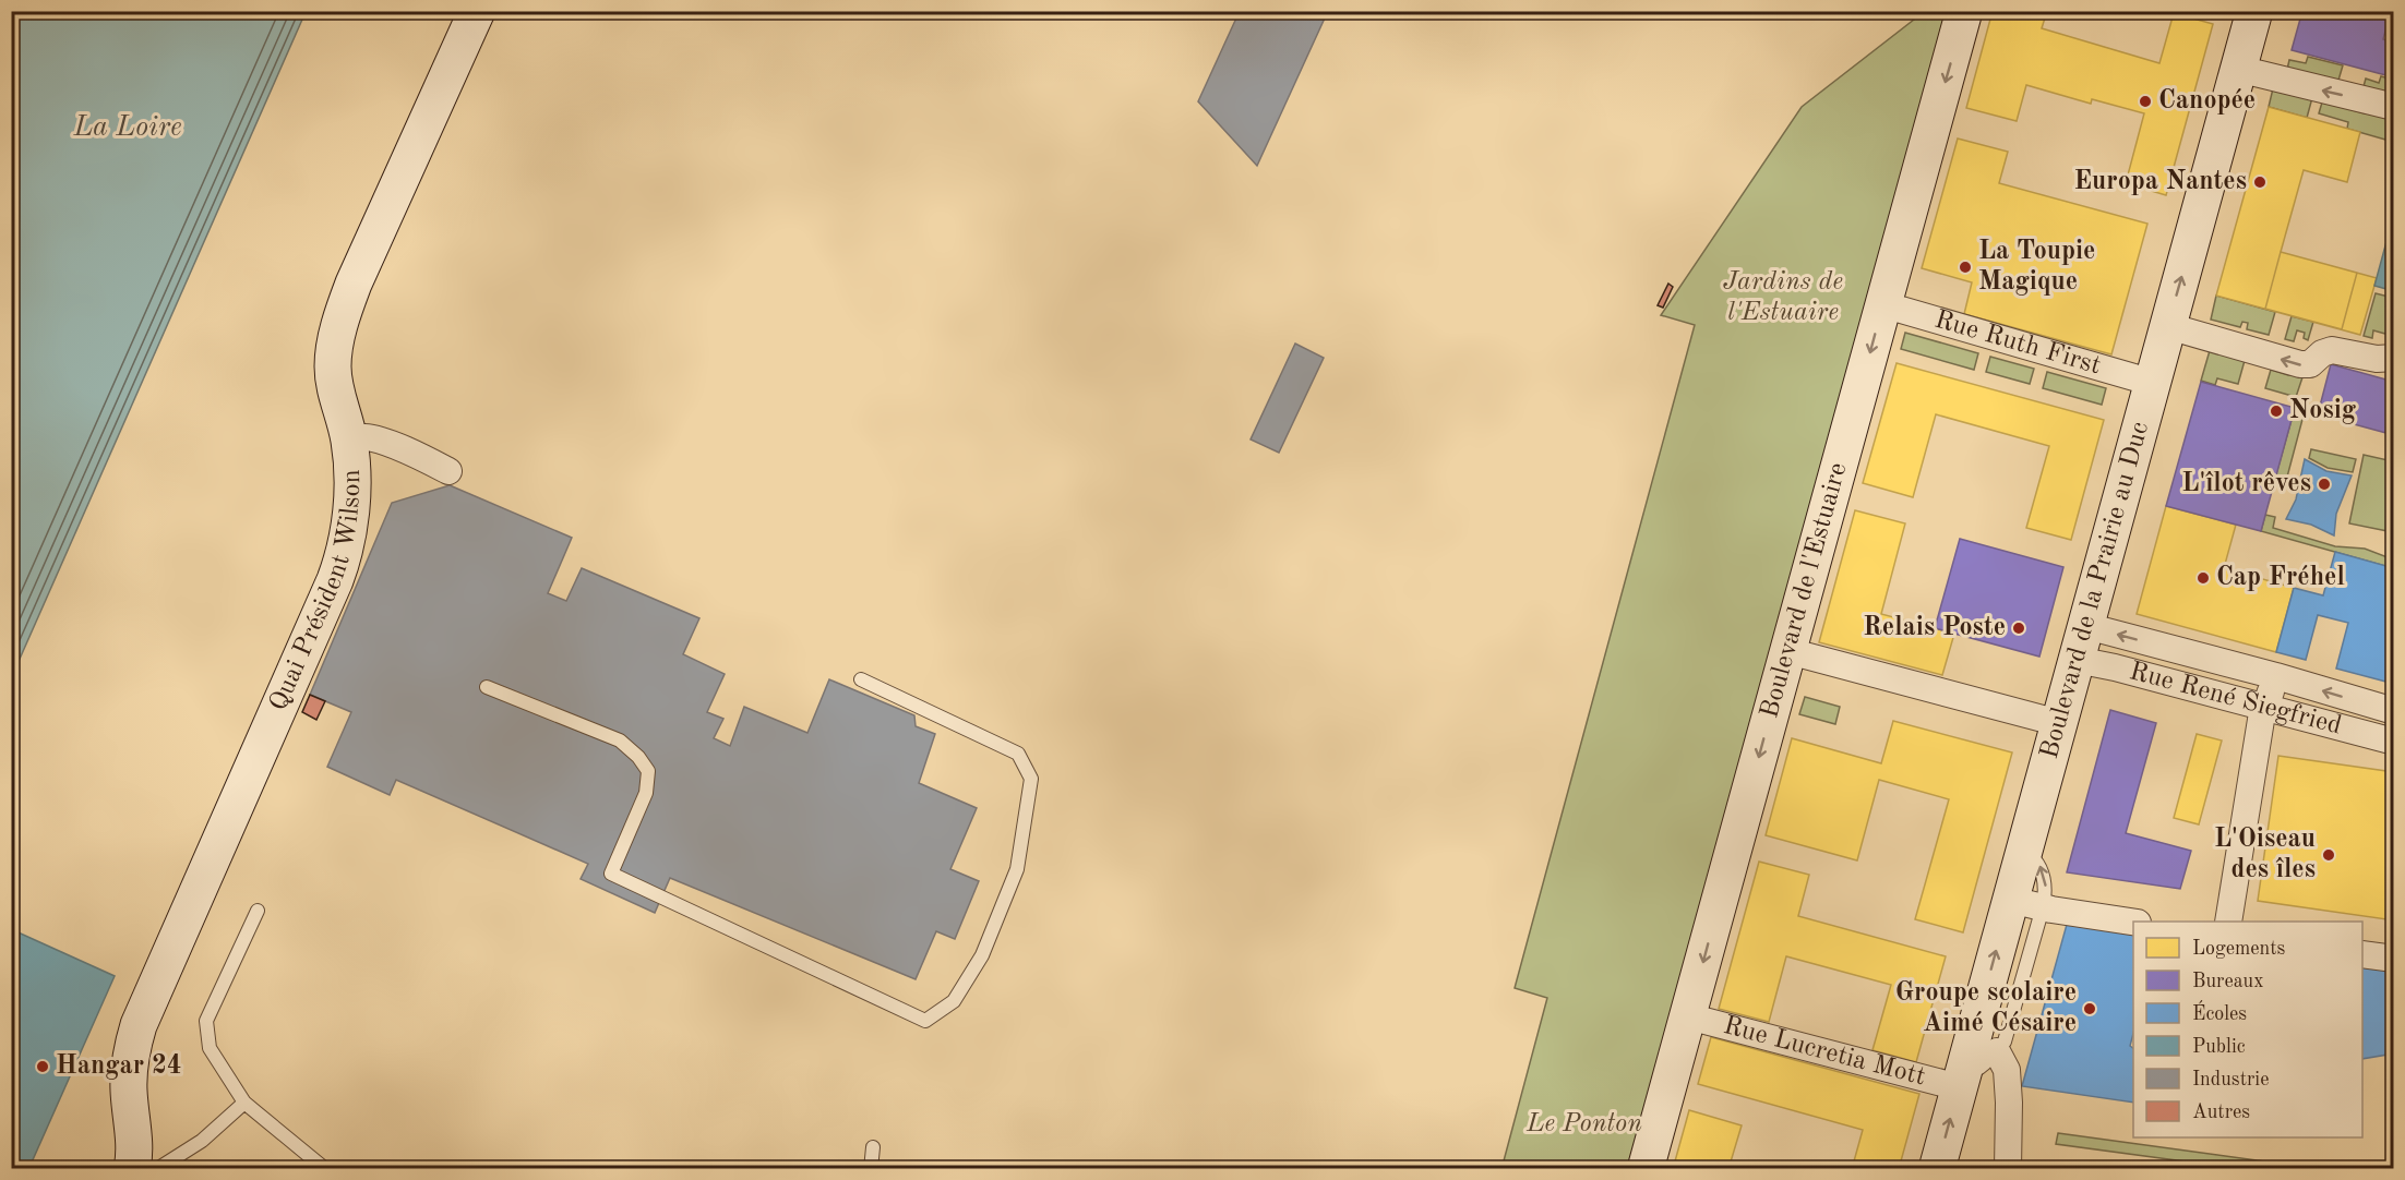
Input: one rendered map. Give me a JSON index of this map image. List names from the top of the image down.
{
  "streets": {
    "main road": ["Quai Président Wilson", "Boulevard de l'Estuaire", "Boulevard de la Prairie au Duc"],
    "street": ["Rue Ruth First", "Rue René Siegfried", "Rue Lucretia Mott"]
  },
  "crossings": [
    ["Rue Ruth First", "Boulevard de l'Estuaire"],
    ["Rue Ruth First", "Boulevard de la Prairie au Duc"],
    ["Boulevard de l'Estuaire", "Rue Lucretia Mott"],
    ["Boulevard de la Prairie au Duc", "Rue René Siegfried"],
    ["Boulevard de la Prairie au Duc", "Rue Lucretia Mott"]
  ],
  "one_way": ["Boulevard de l'Estuaire", "Boulevard de la Prairie au Duc"],
  "water": ["La Loire"],
  "parks": ["Jardins de l'Estuaire", "Le Ponton"],
  "places": [
    "Canopée",
    "Europa Nantes",
    "La Toupie Magique",
    "Nosig",
    "L'îlot rêves",
    "Cap Fréhel",
    "Relais Poste",
    "L'Oiseau des îles",
    "Groupe scolaire Aimé Césaire",
    "Hangar 24"
  ],
  "legend": [
    "Logements",
    "Bureaux",
    "Écoles",
    "Public",
    "Industrie",
    "Autres"
  ]
}
